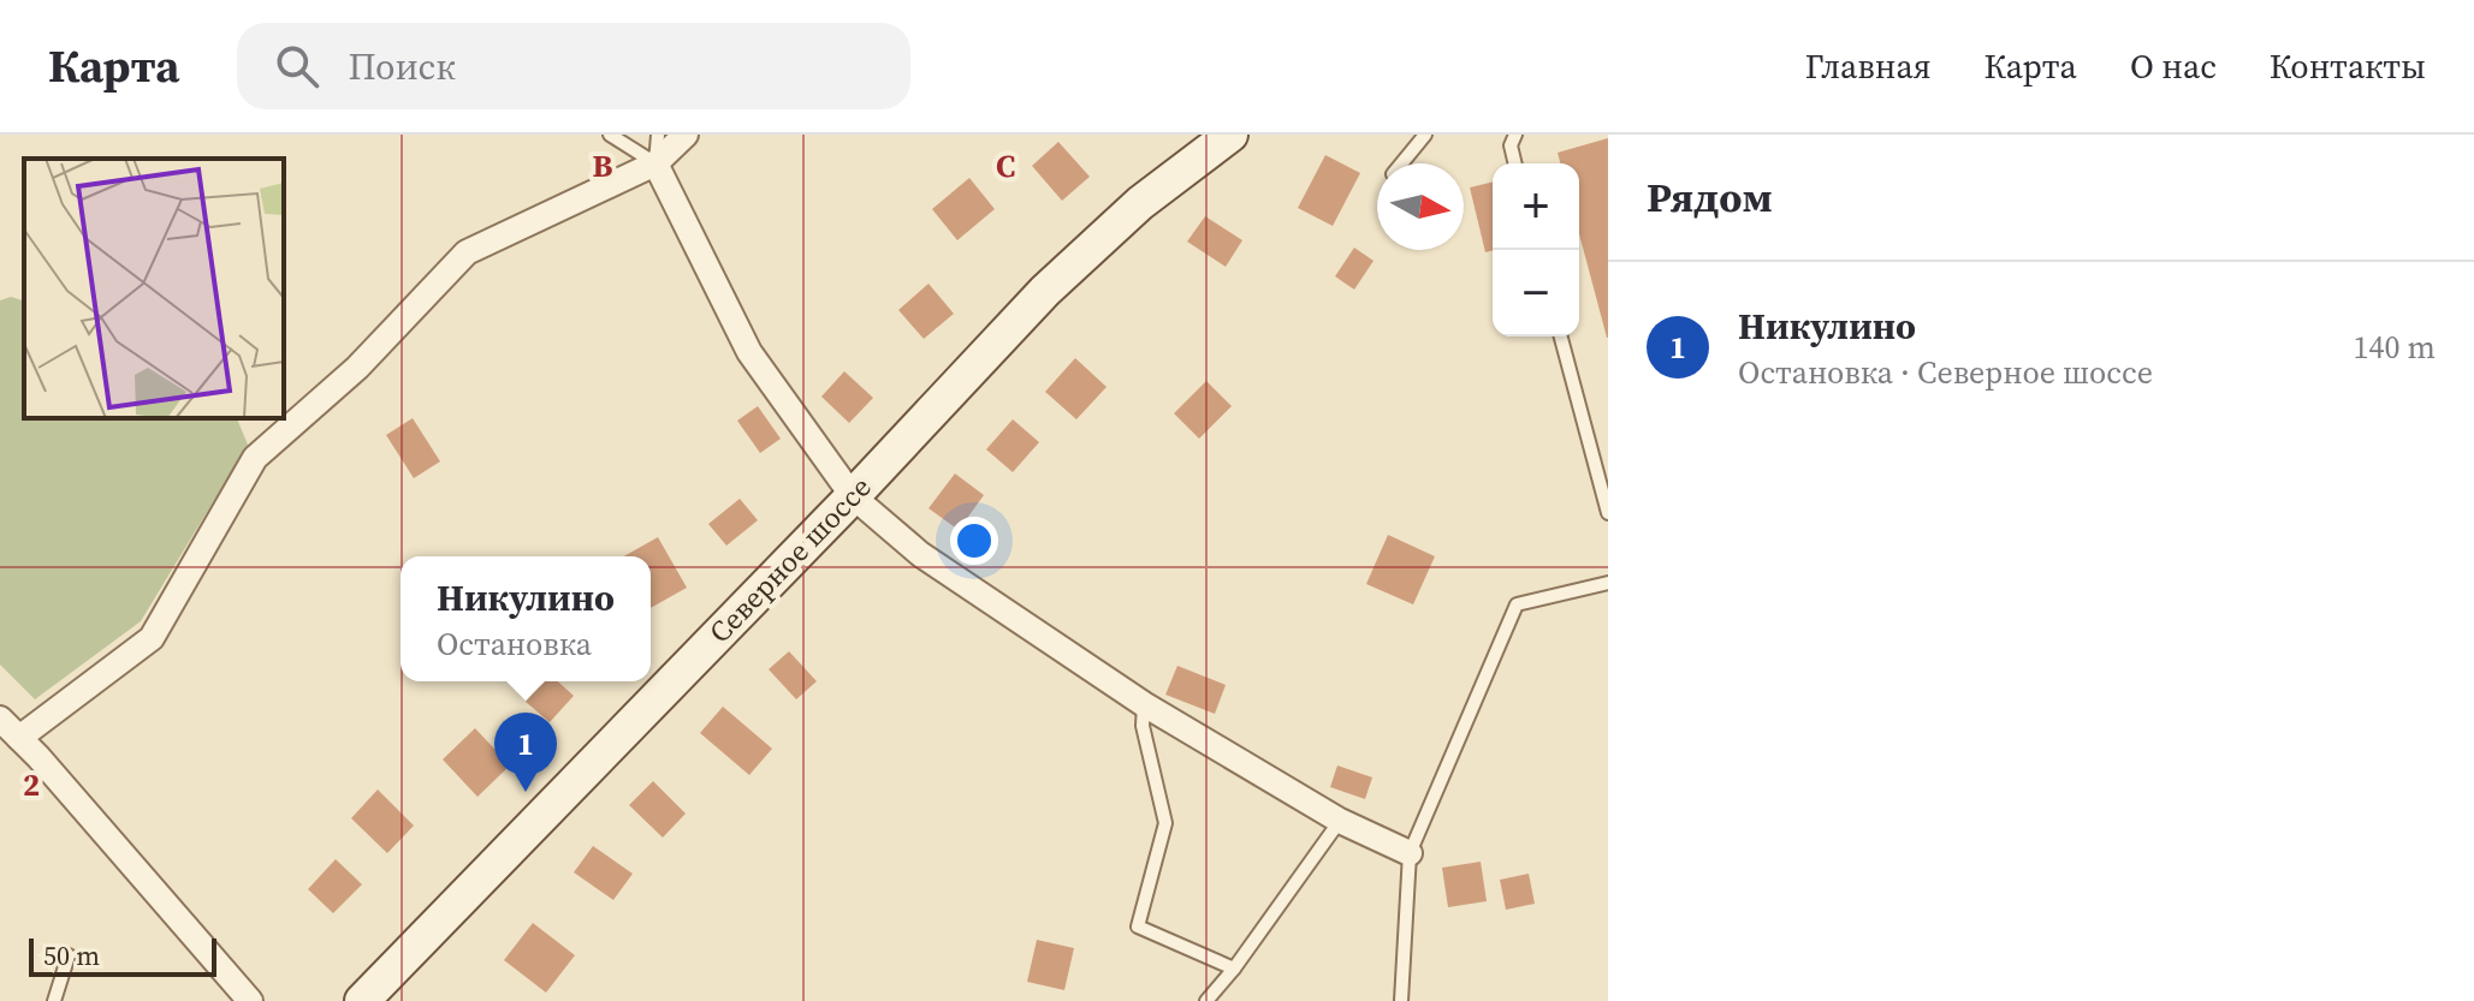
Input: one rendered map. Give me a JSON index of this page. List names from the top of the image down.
{
  "streets": {
    "main road": ["Северное шоссе"]
  },
  "scale_bar": "50 m",
  "north": "right",
  "page": {
    "header": "Карта",
    "search": "Поиск",
    "nav": [
      "Главная",
      "Карта",
      "О нас",
      "Контакты"
    ],
    "heading": "Рядом",
    "map_buttons": ["+", "−"],
    "list": [
      {
        "mark": "1",
        "name": "Никулино",
        "note": "Остановка · Северное шоссе",
        "value": "140 m"
      }
    ],
    "popup": ["Никулино", "Остановка"],
    "pins": "1",
    "scale": "50 m"
  },
  "grid": {
    "columns": ["B", "C"],
    "rows": ["2"]
  }
}
